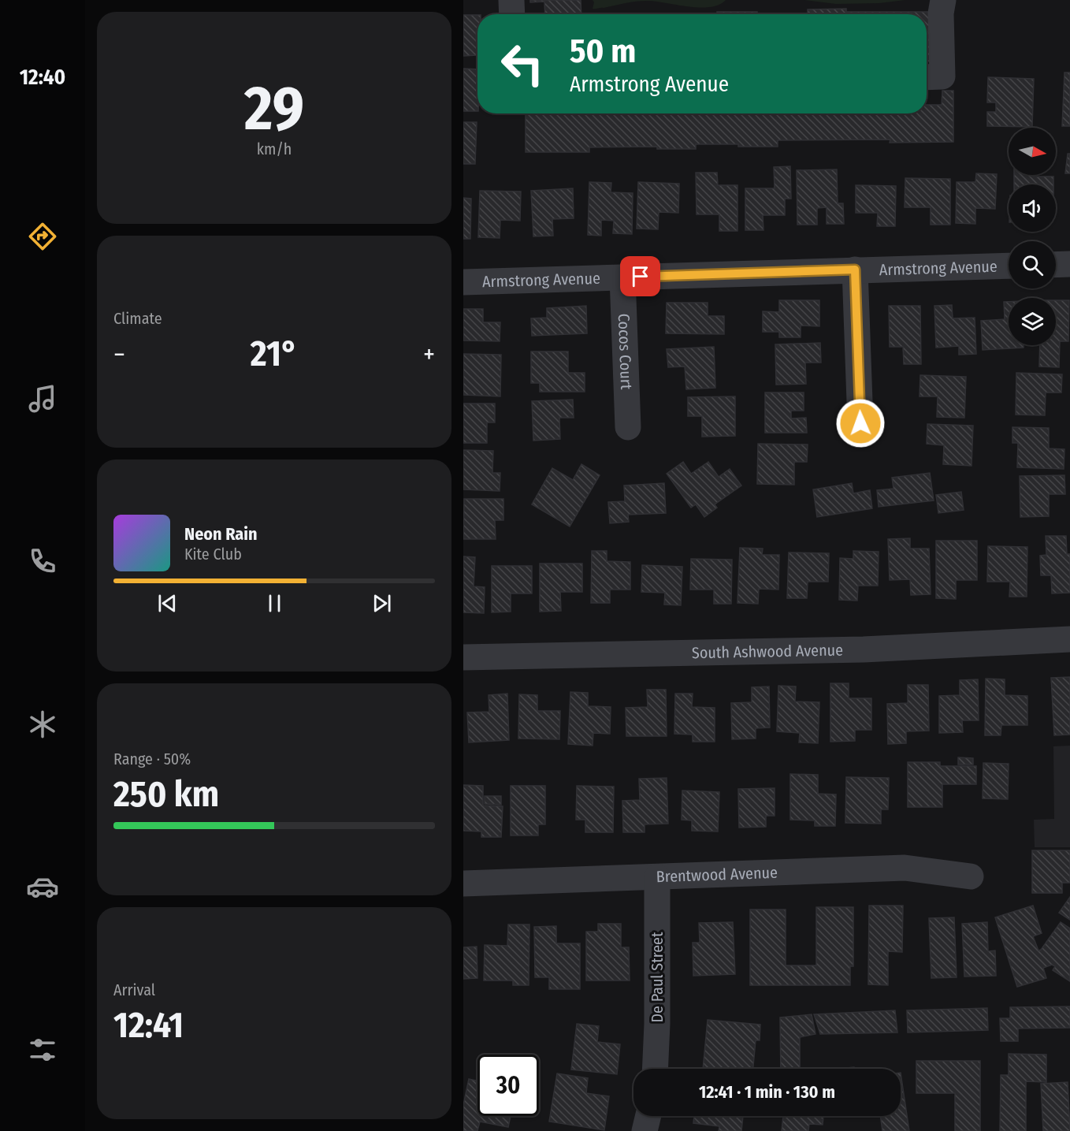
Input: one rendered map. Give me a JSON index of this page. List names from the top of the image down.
{
  "streets": {
    "street": [
      "Armstrong Avenue",
      "Cocos Court",
      "South Ashwood Avenue",
      "Brentwood Avenue",
      "De Paul Street"
    ]
  },
  "crossings": [
    ["Armstrong Avenue", "Cocos Court"],
    ["Brentwood Avenue", "De Paul Street"]
  ],
  "north": "right",
  "page": {
    "tabs": "12:40",
    "tile": [
      ["29", "km/h"],
      "Climate",
      ["Range · 50%", "250 km"],
      ["Arrival", "12:41"]
    ],
    "turn": ["50 m", "Armstrong Avenue"],
    "heat": ["−", "21°", "+"],
    "song": ["Neon Rain", "Kite Club"],
    "limit": "30",
    "trip": "12:41 · 1 min · 130 m"
  }
}
